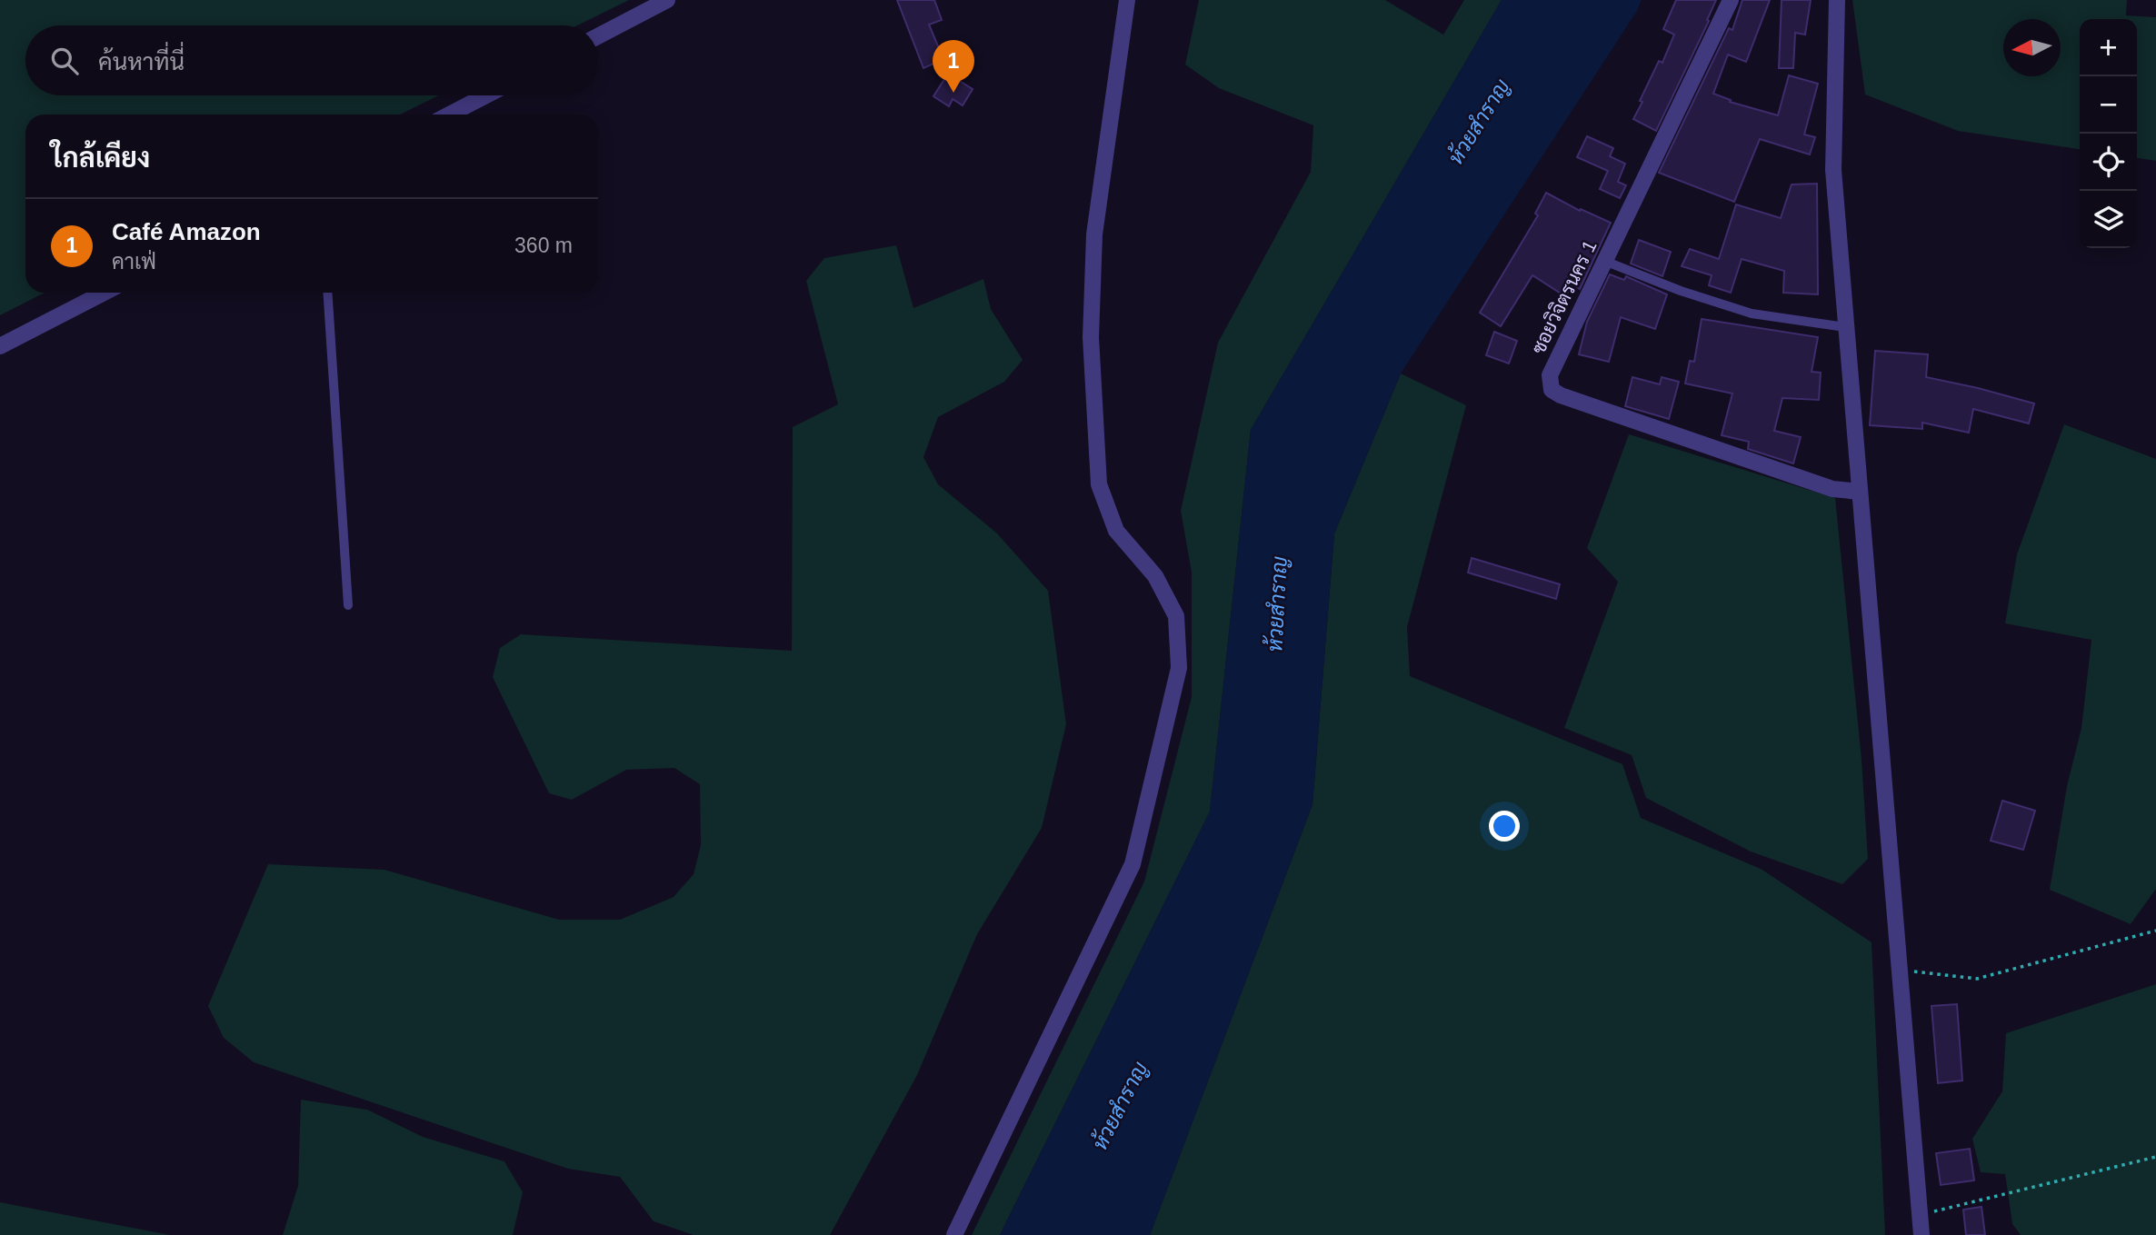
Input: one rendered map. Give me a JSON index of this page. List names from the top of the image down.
{
  "streets": {
    "street": ["ซอยวิจิตรนคร 1"]
  },
  "water": ["ห้วยสำราญ"],
  "north": "left",
  "page": {
    "map_buttons": ["+", "−"],
    "search": "ค้นหาที่นี่",
    "pins": "1",
    "heading": "ใกล้เคียง",
    "list": [
      {
        "mark": "1",
        "name": "Café Amazon",
        "note": "คาเฟ่",
        "value": "360 m"
      }
    ]
  }
}
